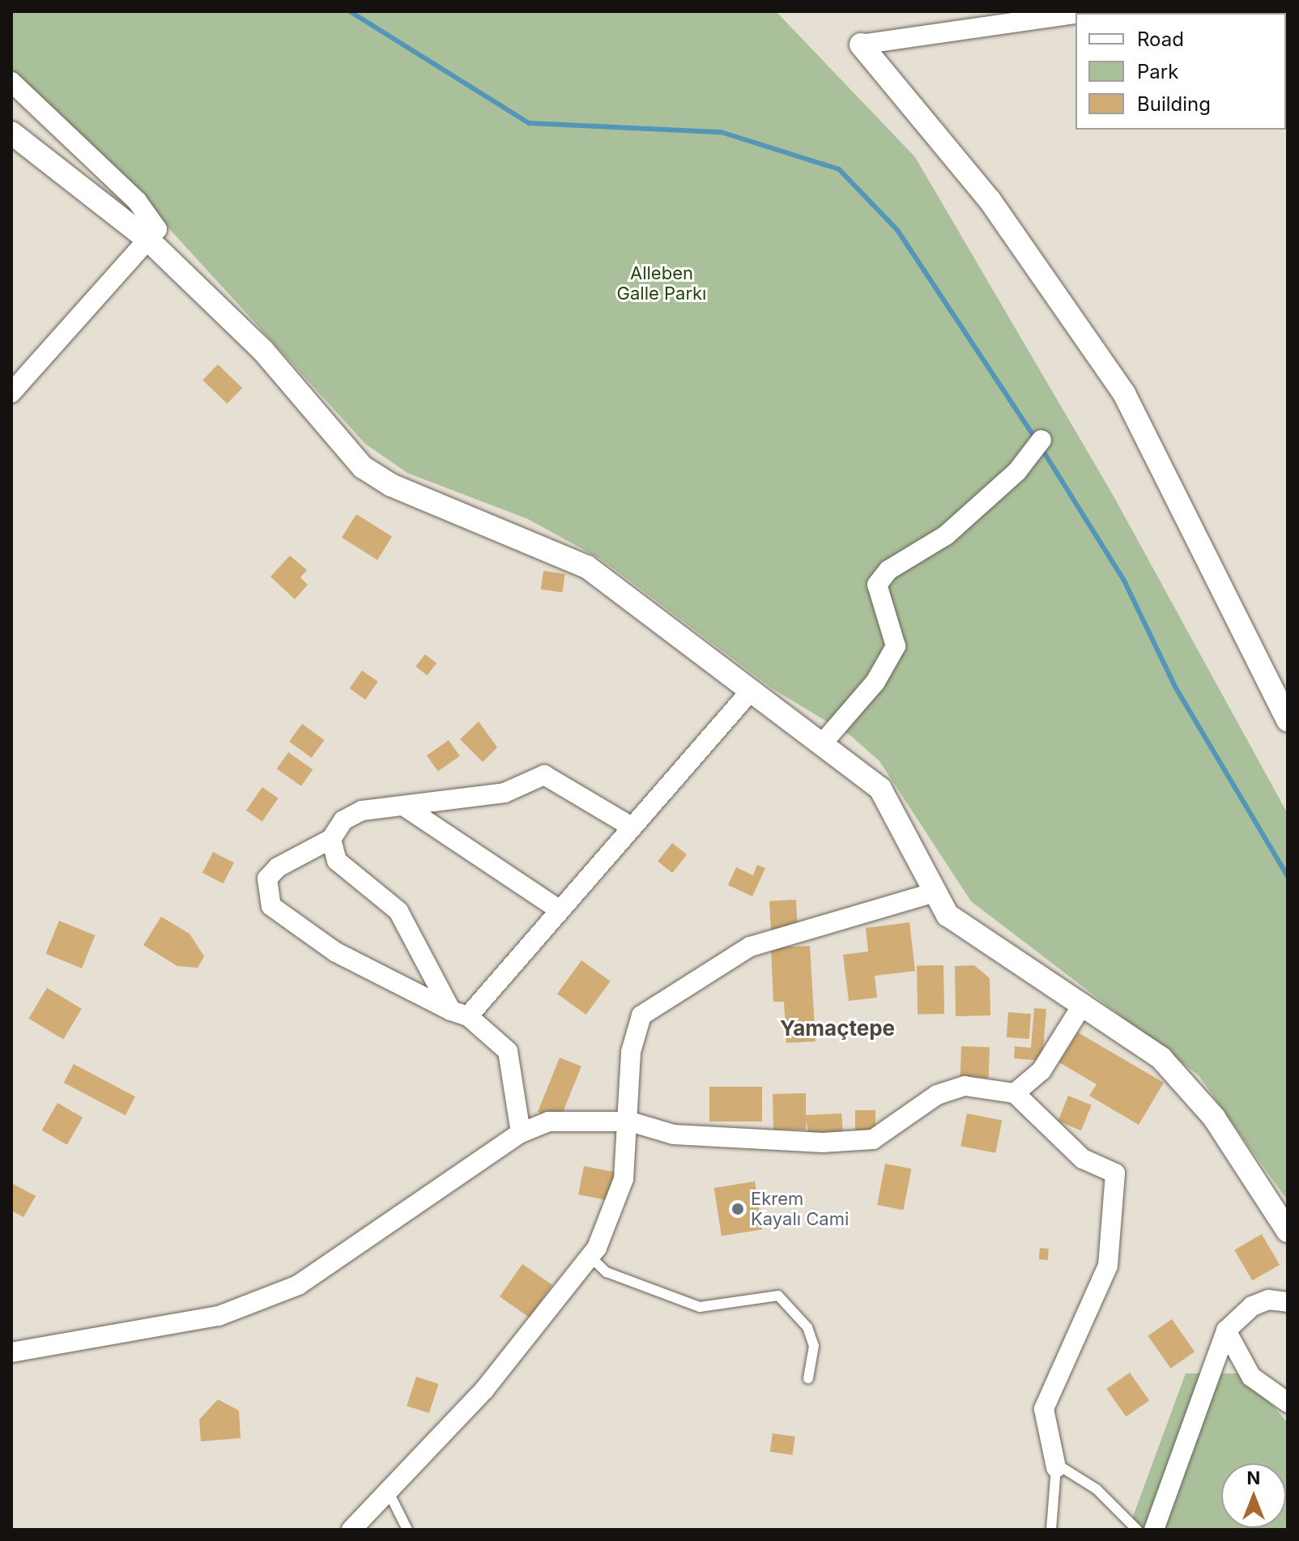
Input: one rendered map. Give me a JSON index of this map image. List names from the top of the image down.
{
  "districts": ["Yamaçtepe"],
  "parks": ["Alleben Galle Parkı"],
  "places": ["Ekrem Kayalı Cami"],
  "legend": ["Road", "Park", "Building"],
  "north": "top"
}
